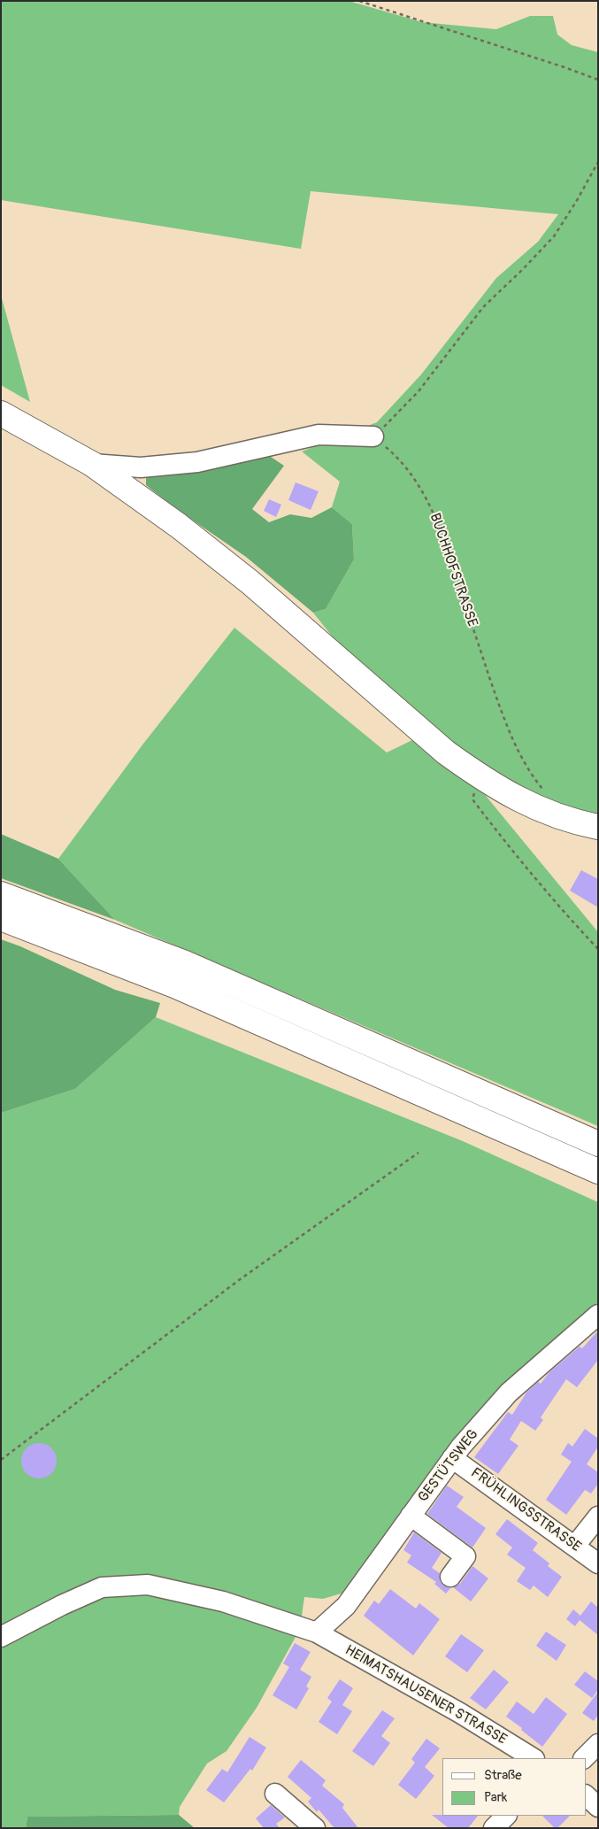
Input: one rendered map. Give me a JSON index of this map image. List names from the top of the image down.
{
  "streets": {
    "street": ["GESTÜTSWEG", "FRÜHLINGSSTRASSE", "HEIMATSHAUSENER STRASSE"],
    "path": ["BUCHHOFSTRASSE"]
  },
  "crossings": [
    ["GESTÜTSWEG", "FRÜHLINGSSTRASSE"],
    ["GESTÜTSWEG", "HEIMATSHAUSENER STRASSE"]
  ],
  "legend": ["Straße", "Park"]
}
